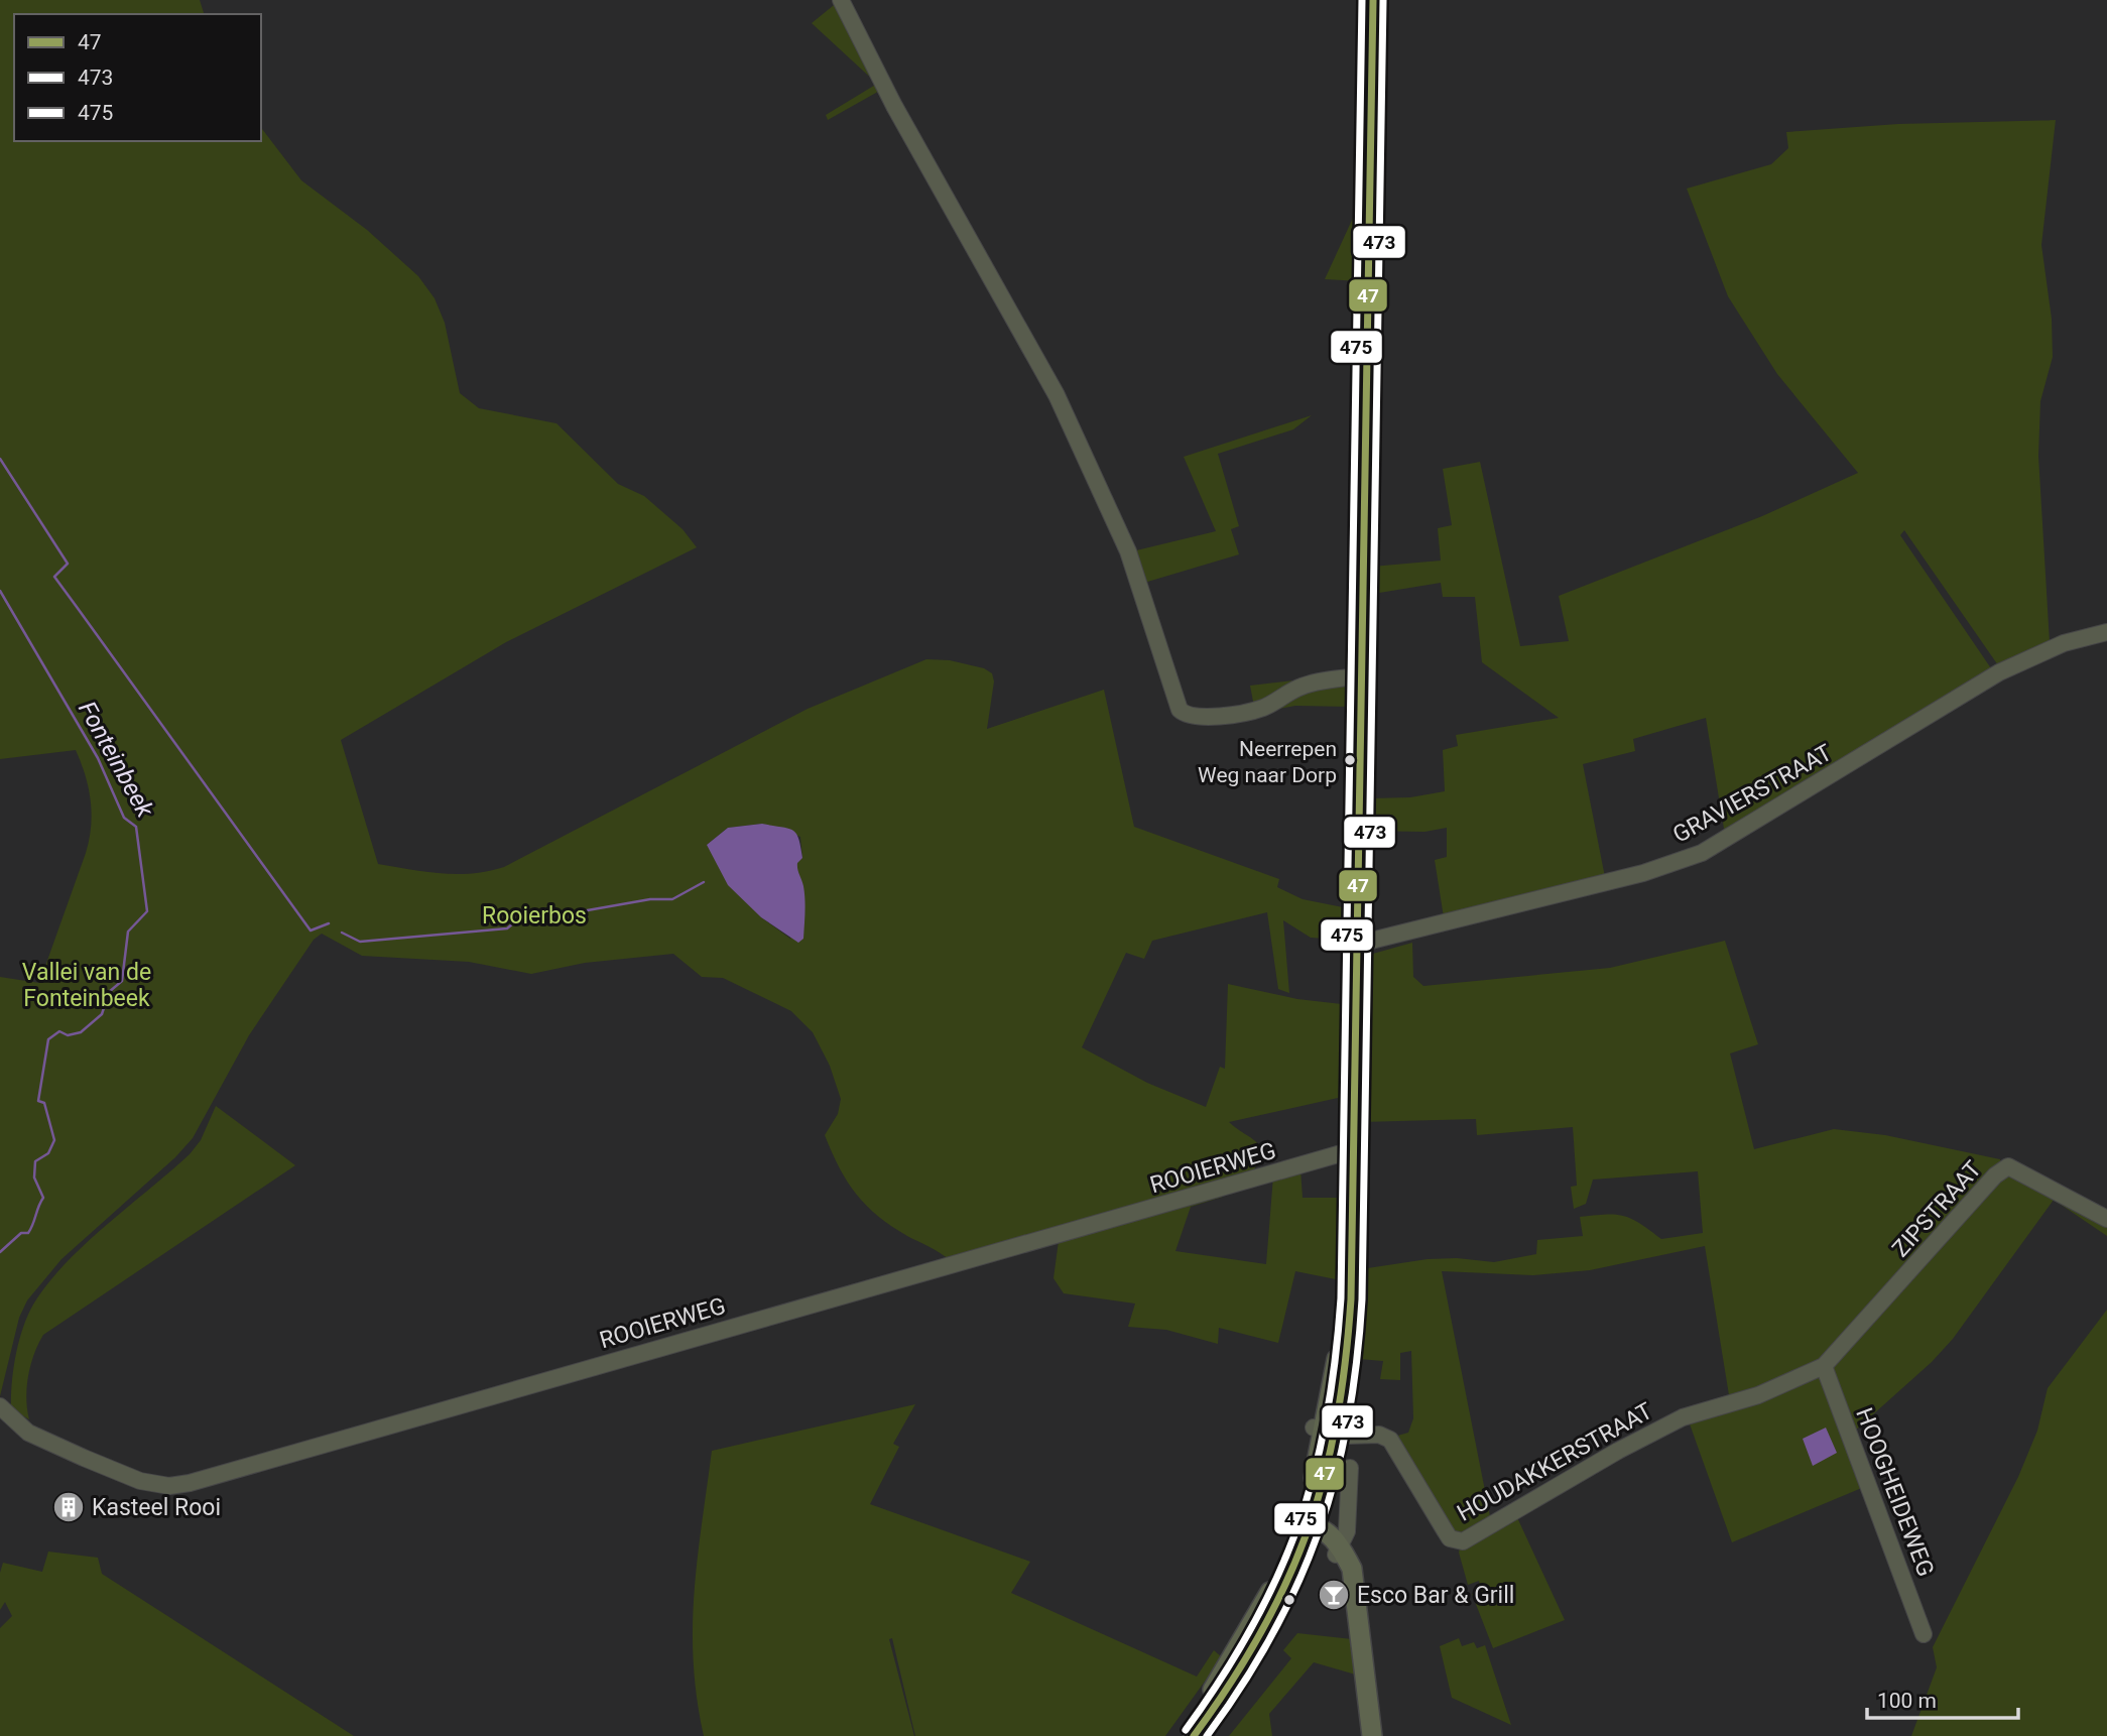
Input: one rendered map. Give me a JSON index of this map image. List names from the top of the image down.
{
  "streets": {
    "street": [
      "GRAVIERSTRAAT",
      "ROOIERWEG",
      "ZIPSTRAAT",
      "HOUDAKKERSTRAAT",
      "HOOGHEIDEWEG"
    ]
  },
  "crossings": [
    ["ZIPSTRAAT", "HOUDAKKERSTRAAT"],
    ["ZIPSTRAAT", "HOOGHEIDEWEG"],
    ["HOUDAKKERSTRAAT", "HOOGHEIDEWEG"]
  ],
  "water": ["Fonteinbeek"],
  "parks": ["Rooierbos", "Vallei van de Fonteinbeek"],
  "places": {
    "other": ["Neerrepen Weg naar Dorp"],
    "building": ["Kasteel Rooi"],
    "bar": ["Esco Bar & Grill"]
  },
  "lines": ["transit line 47", "transit line 473", "transit line 475"],
  "legend": ["47", "473", "475"],
  "scale_bar": "100 m"
}
